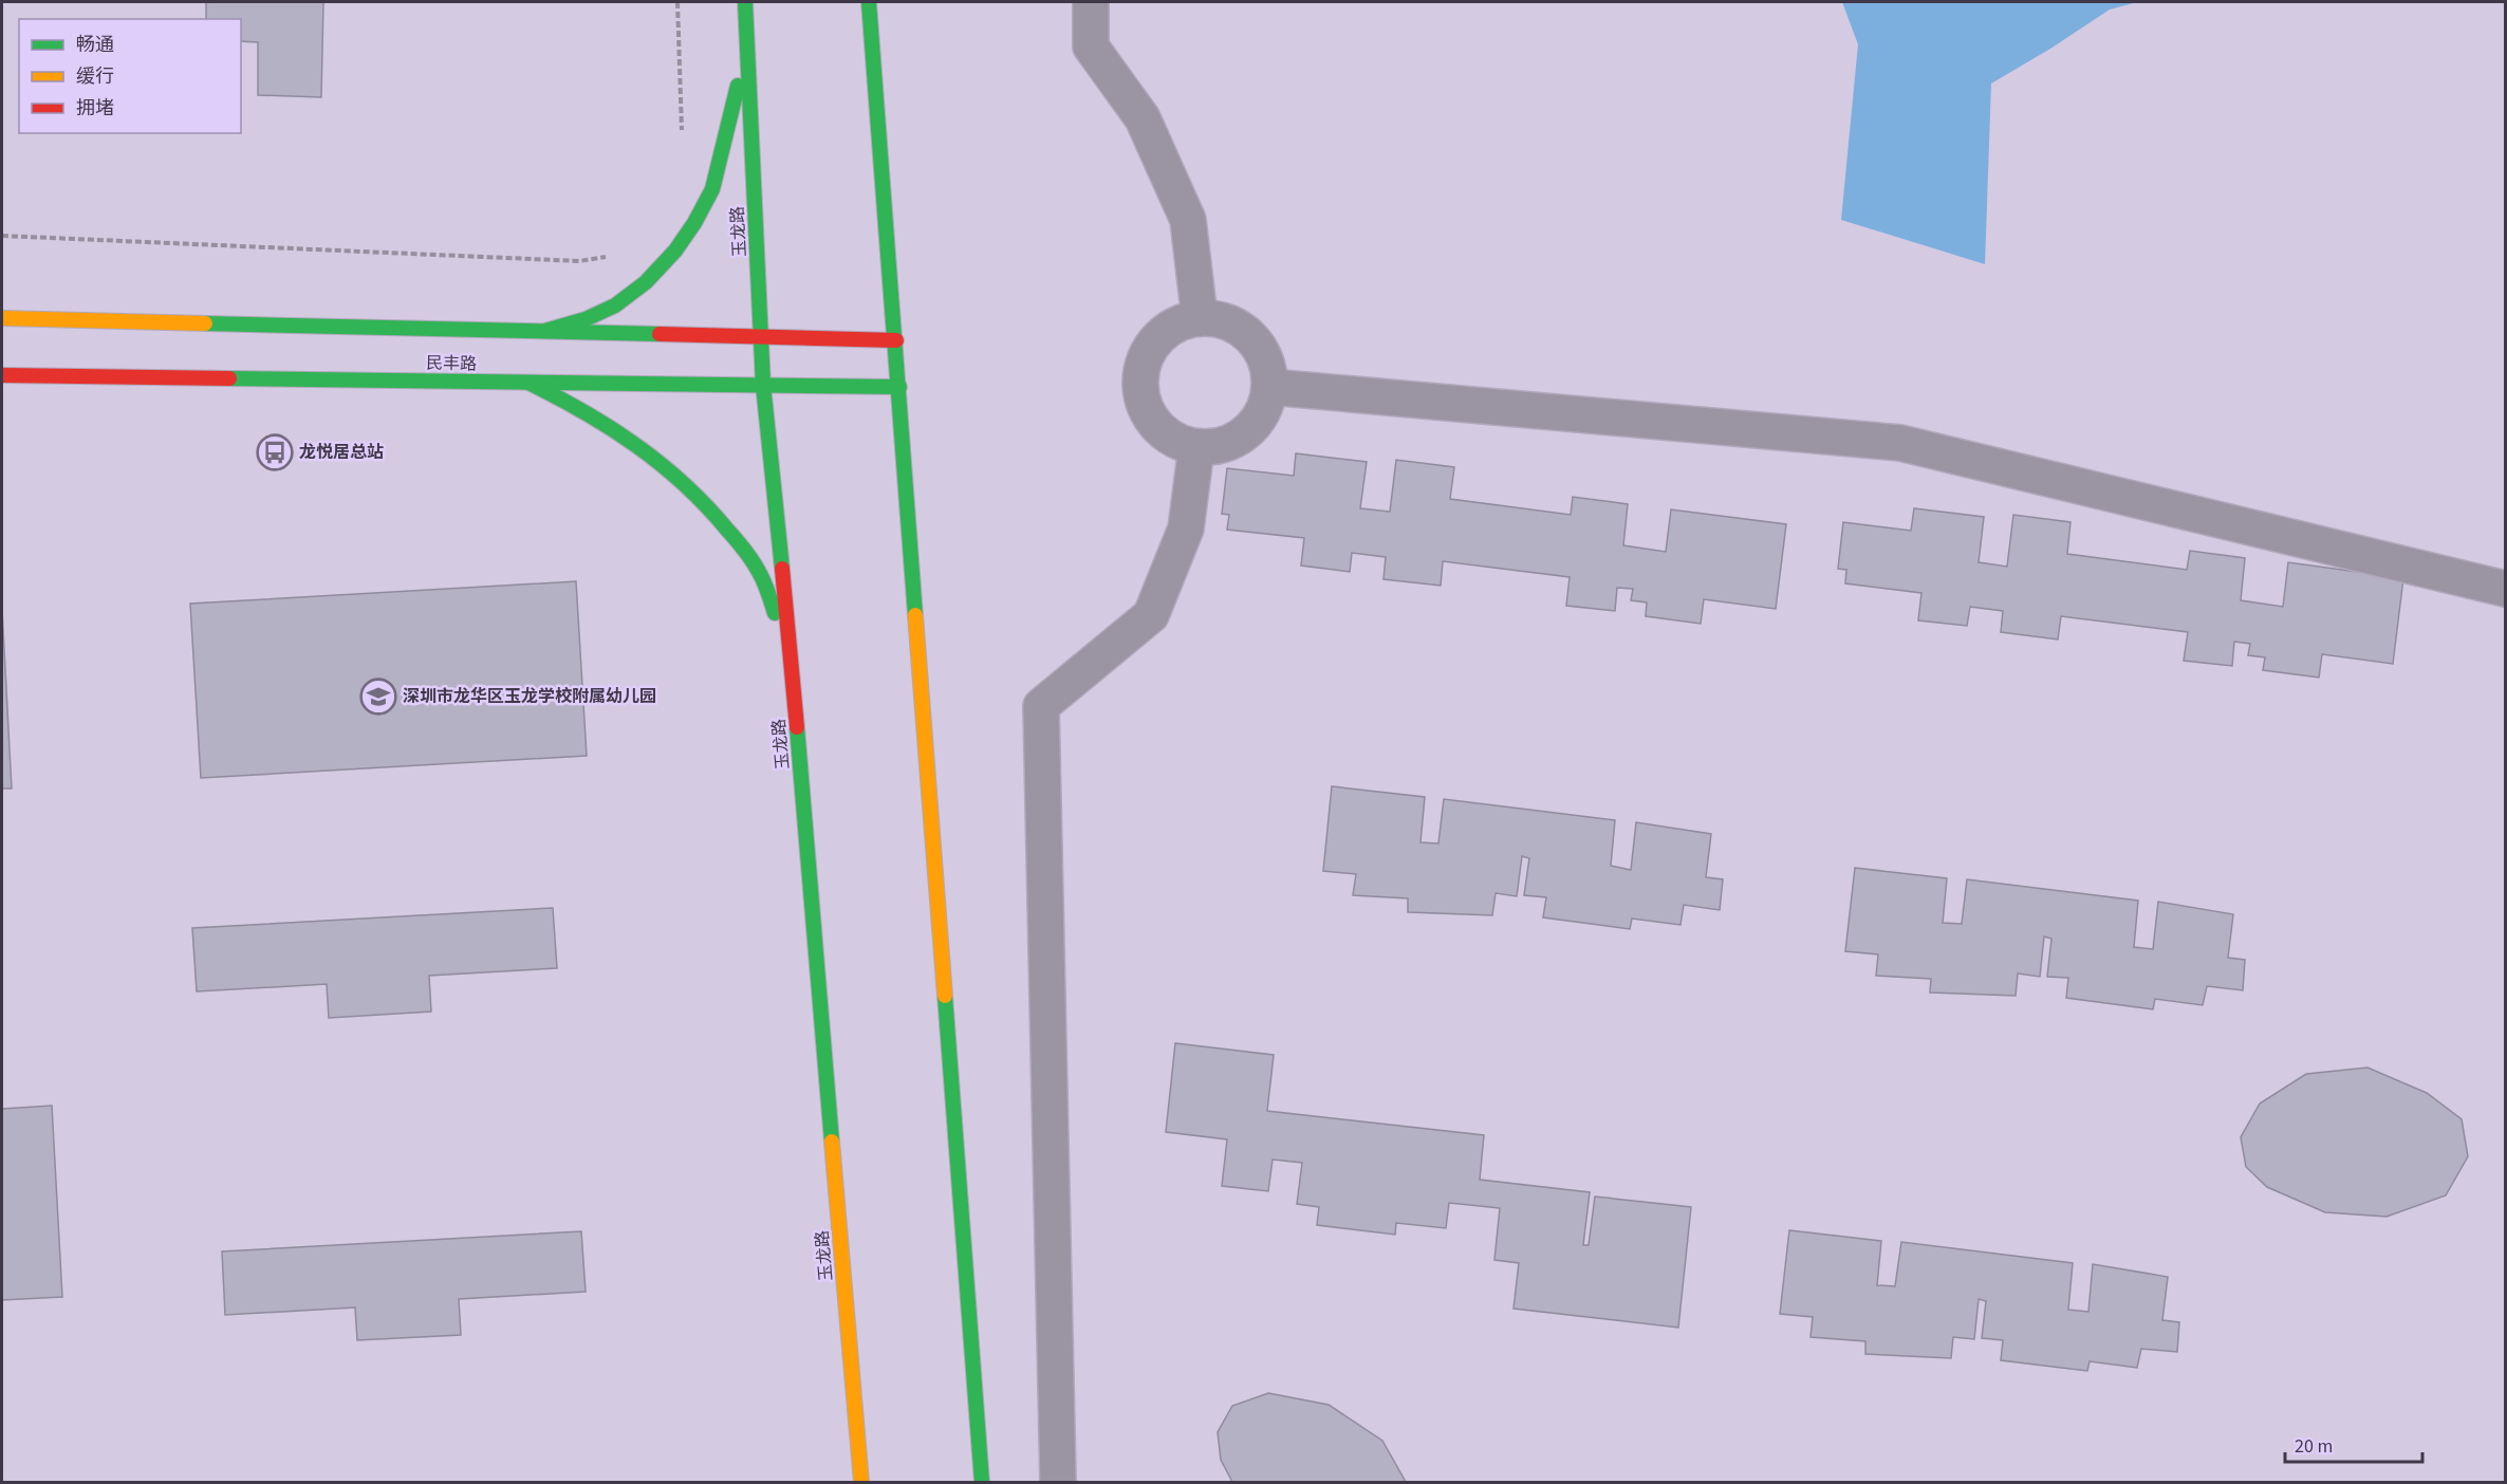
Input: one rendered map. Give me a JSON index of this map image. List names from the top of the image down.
{
  "streets": {
    "main road": ["玉龙路", "民丰路"]
  },
  "crossings": [
    ["玉龙路", "民丰路"]
  ],
  "places": {
    "bus stop": ["龙悦居总站"],
    "school or university": ["深圳市龙华区玉龙学校附属幼儿园"]
  },
  "legend": ["畅通", "缓行", "拥堵"],
  "scale_bar": "20 m"
}
